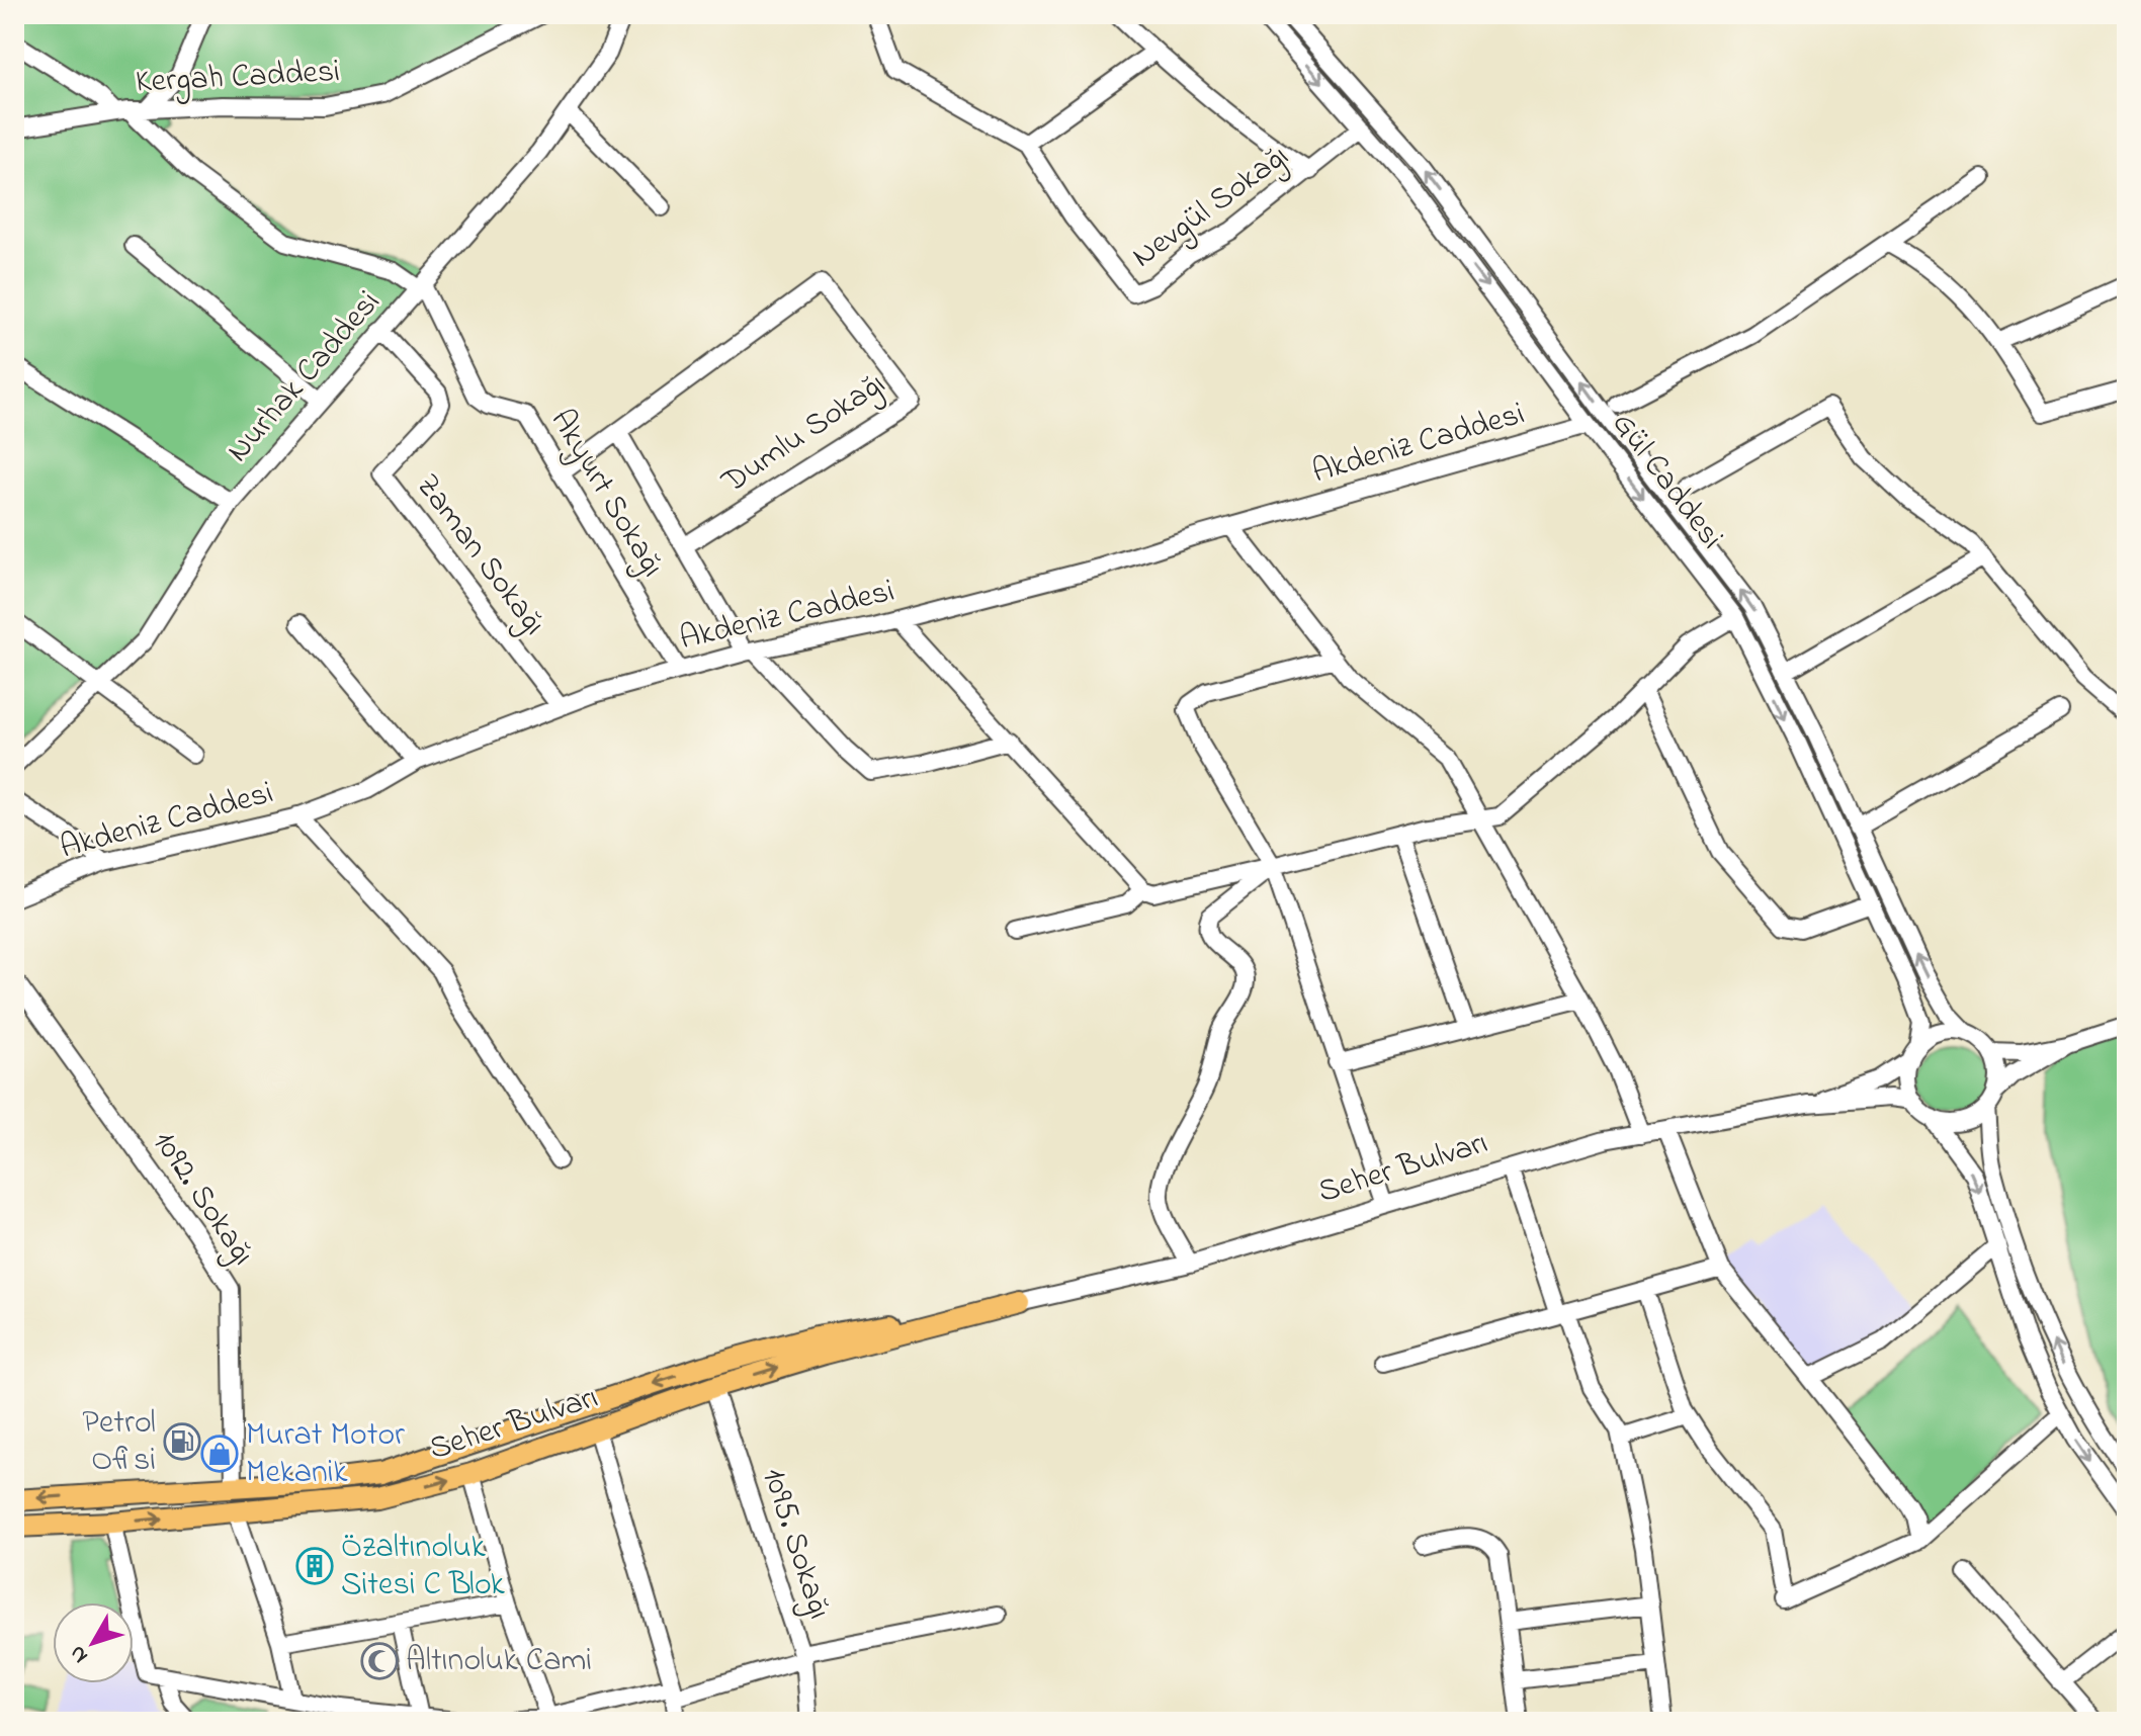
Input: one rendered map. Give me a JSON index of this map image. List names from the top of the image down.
{
  "streets": {
    "main road": ["Seher Bulvarı"],
    "street": [
      "Kergah Caddesi",
      "Nevgül Sokağı",
      "Nurhak Caddesi",
      "Dumlu Sokağı",
      "Akdeniz Caddesi",
      "Gül Caddesi",
      "Akyurt Sokağı",
      "Zaman Sokağı",
      "1092. Sokağı",
      "1095. Sokağı"
    ]
  },
  "crossings": [
    ["Nevgül Sokağı", "Gül Caddesi"],
    ["Nurhak Caddesi", "Akyurt Sokağı"],
    ["Nurhak Caddesi", "Zaman Sokağı"],
    ["Dumlu Sokağı", "Akyurt Sokağı"],
    ["Akdeniz Caddesi", "Gül Caddesi"],
    ["Akdeniz Caddesi", "Akyurt Sokağı"],
    ["Akdeniz Caddesi", "Zaman Sokağı"],
    ["Gül Caddesi", "Seher Bulvarı"],
    ["Seher Bulvarı", "1092. Sokağı"],
    ["Seher Bulvarı", "1095. Sokağı"]
  ],
  "places": {
    "fuel station": ["Petrol Ofisi"],
    "shop": ["Murat Motor Mekanik"],
    "building": ["Özaltınoluk Sitesi C Blok"],
    "mosque": ["Altınoluk Cami"]
  },
  "north": "bottom left"
}
